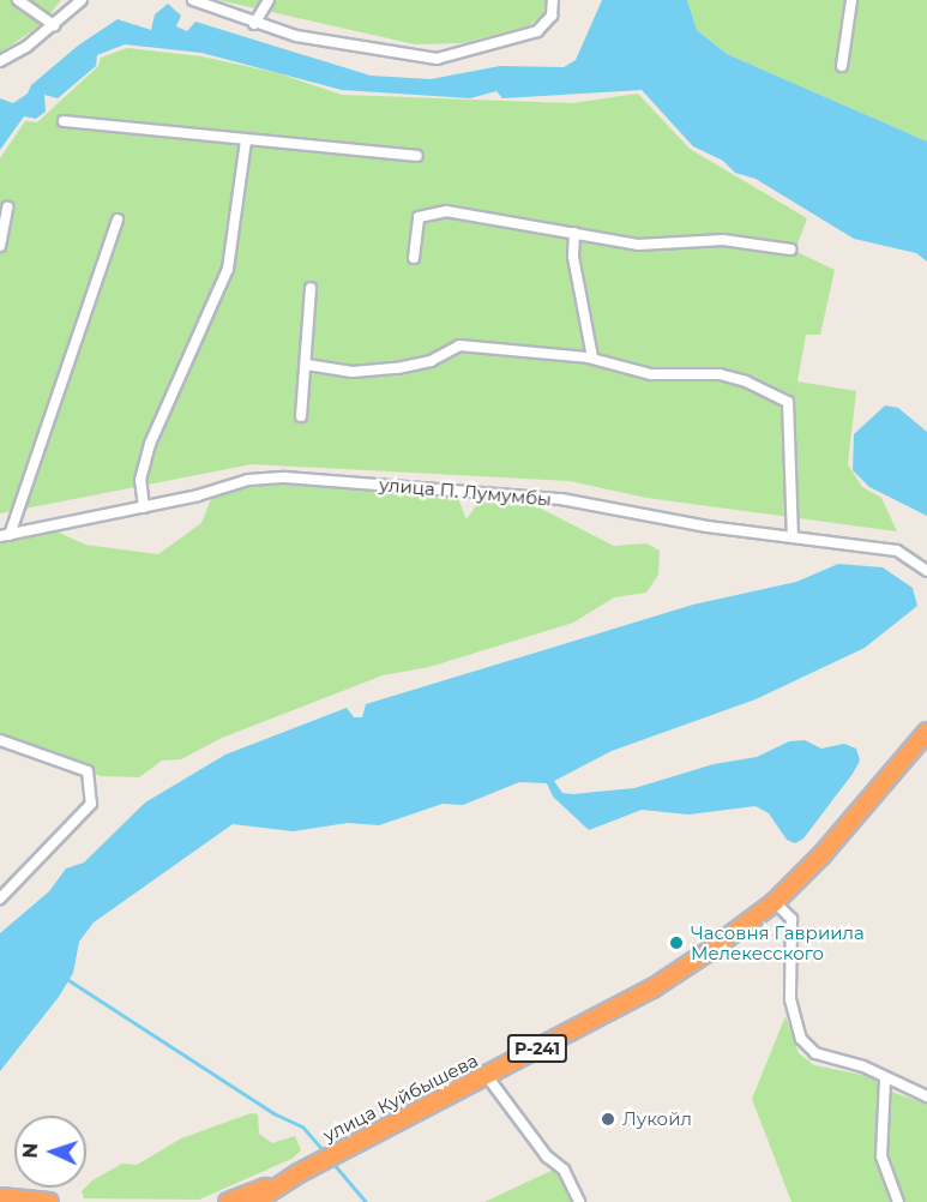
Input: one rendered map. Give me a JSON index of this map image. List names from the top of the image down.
{
  "streets": {
    "highway": ["Р-241", "улица Куйбышева"],
    "street": ["улица П. Лумумбы"]
  },
  "crossings": [
    ["Р-241", "улица Куйбышева"]
  ],
  "places": ["Часовня Гавриила Мелекесского", "Лукойл"],
  "north": "left"
}
